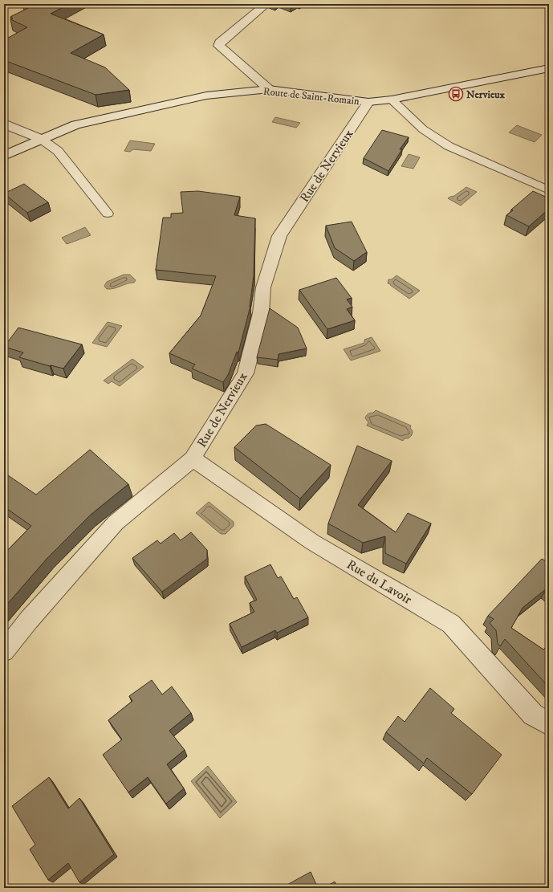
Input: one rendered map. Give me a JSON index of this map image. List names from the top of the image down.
{
  "streets": {
    "street": ["Route de Saint-Romain", "Rue de Nervieux", "Rue du Lavoir"]
  },
  "crossings": [
    ["Route de Saint-Romain", "Rue de Nervieux"],
    ["Rue de Nervieux", "Rue du Lavoir"]
  ],
  "places": {
    "bus stop": ["Nervieux"]
  }
}
